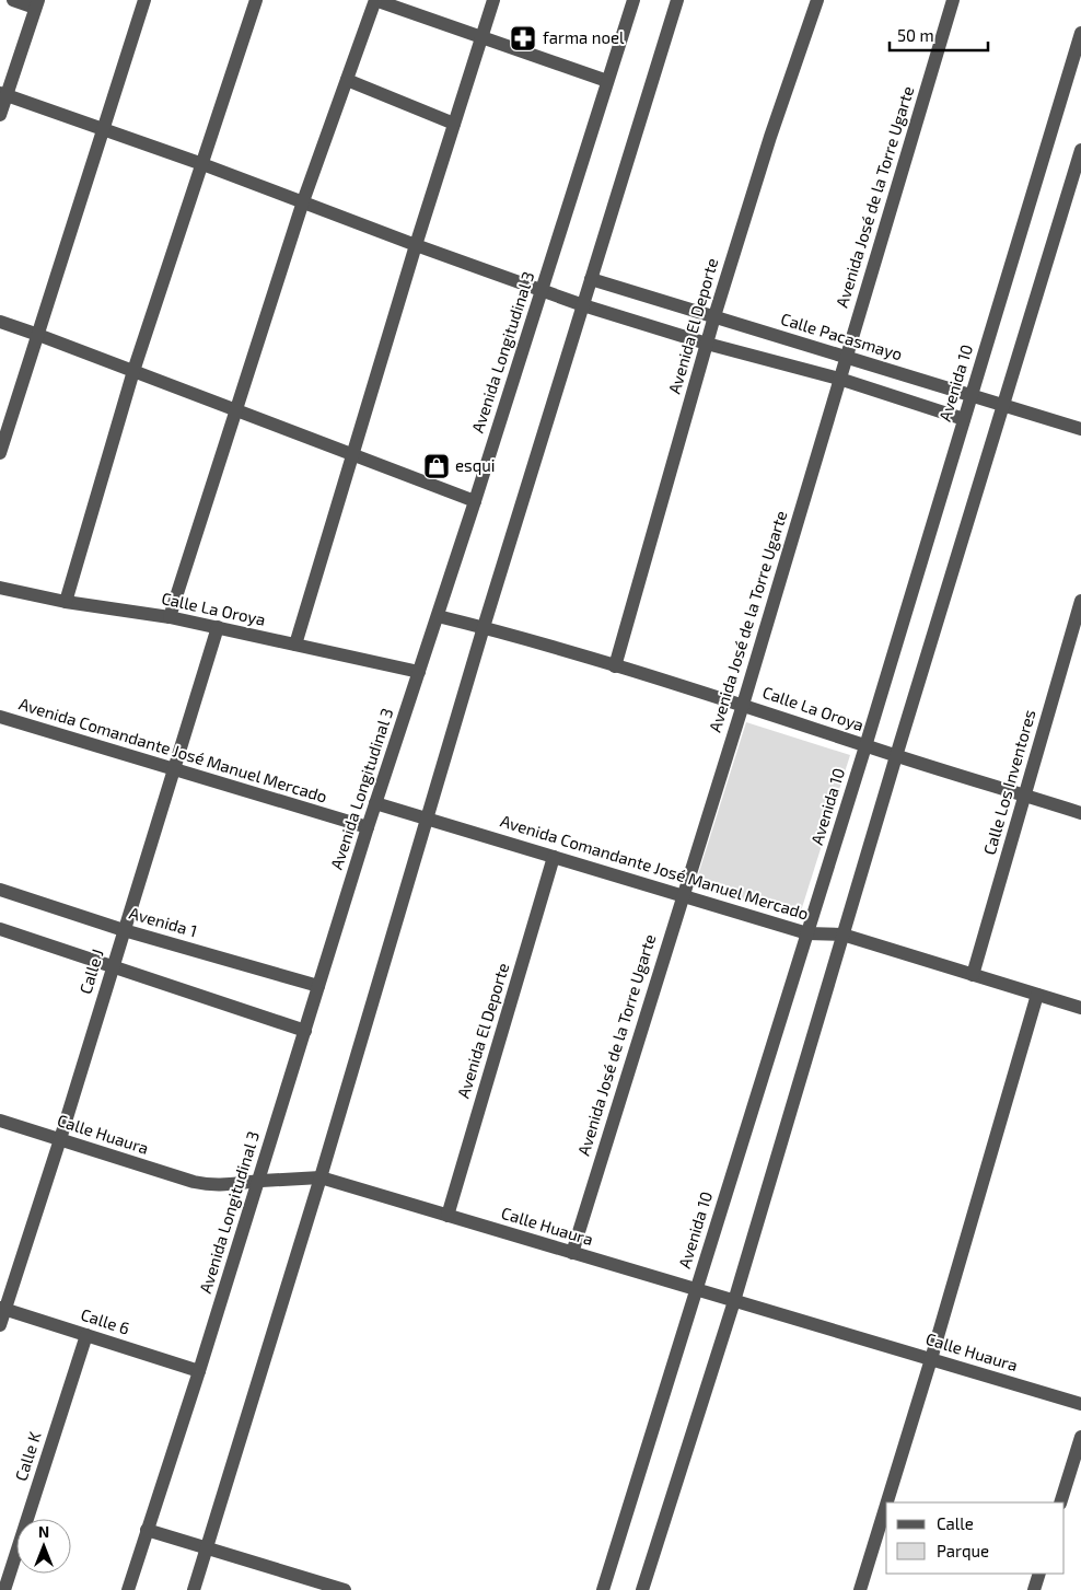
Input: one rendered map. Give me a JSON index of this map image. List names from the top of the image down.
{
  "streets": {
    "street": [
      "Avenida José de la Torre Ugarte",
      "Avenida El Deporte",
      "Calle Pacasmayo",
      "Avenida Longitudinal 3",
      "Avenida 10",
      "Calle La Oroya",
      "Avenida Comandante José Manuel Mercado",
      "Calle Los Inventores",
      "Avenida 1",
      "Calle J",
      "Calle Huaura",
      "Calle 6",
      "Calle K"
    ]
  },
  "crossings": [
    ["Avenida José de la Torre Ugarte", "Calle Pacasmayo"],
    ["Avenida José de la Torre Ugarte", "Calle La Oroya"],
    ["Avenida José de la Torre Ugarte", "Avenida Comandante José Manuel Mercado"],
    ["Avenida José de la Torre Ugarte", "Calle Huaura"],
    ["Avenida El Deporte", "Calle Pacasmayo"],
    ["Avenida El Deporte", "Calle La Oroya"],
    ["Avenida El Deporte", "Avenida Comandante José Manuel Mercado"],
    ["Avenida El Deporte", "Calle Huaura"],
    ["Calle Pacasmayo", "Avenida 10"],
    ["Avenida Longitudinal 3", "Calle La Oroya"],
    ["Avenida Longitudinal 3", "Avenida Comandante José Manuel Mercado"],
    ["Avenida Longitudinal 3", "Avenida 1"],
    ["Avenida Longitudinal 3", "Calle Huaura"],
    ["Avenida Longitudinal 3", "Calle 6"],
    ["Avenida 10", "Calle La Oroya"],
    ["Avenida 10", "Avenida Comandante José Manuel Mercado"],
    ["Avenida 10", "Calle Huaura"],
    ["Calle La Oroya", "Calle Los Inventores"],
    ["Calle La Oroya", "Calle J"],
    ["Avenida Comandante José Manuel Mercado", "Calle Los Inventores"],
    ["Avenida Comandante José Manuel Mercado", "Calle J"],
    ["Avenida 1", "Calle J"],
    ["Calle J", "Calle Huaura"],
    ["Calle J", "Calle 6"],
    ["Calle 6", "Calle K"]
  ],
  "places": {
    "pharmacy": ["farma noel"],
    "shop": ["esqui"]
  },
  "legend": ["Calle", "Parque"],
  "scale_bar": "50 m",
  "north": "top"
}
